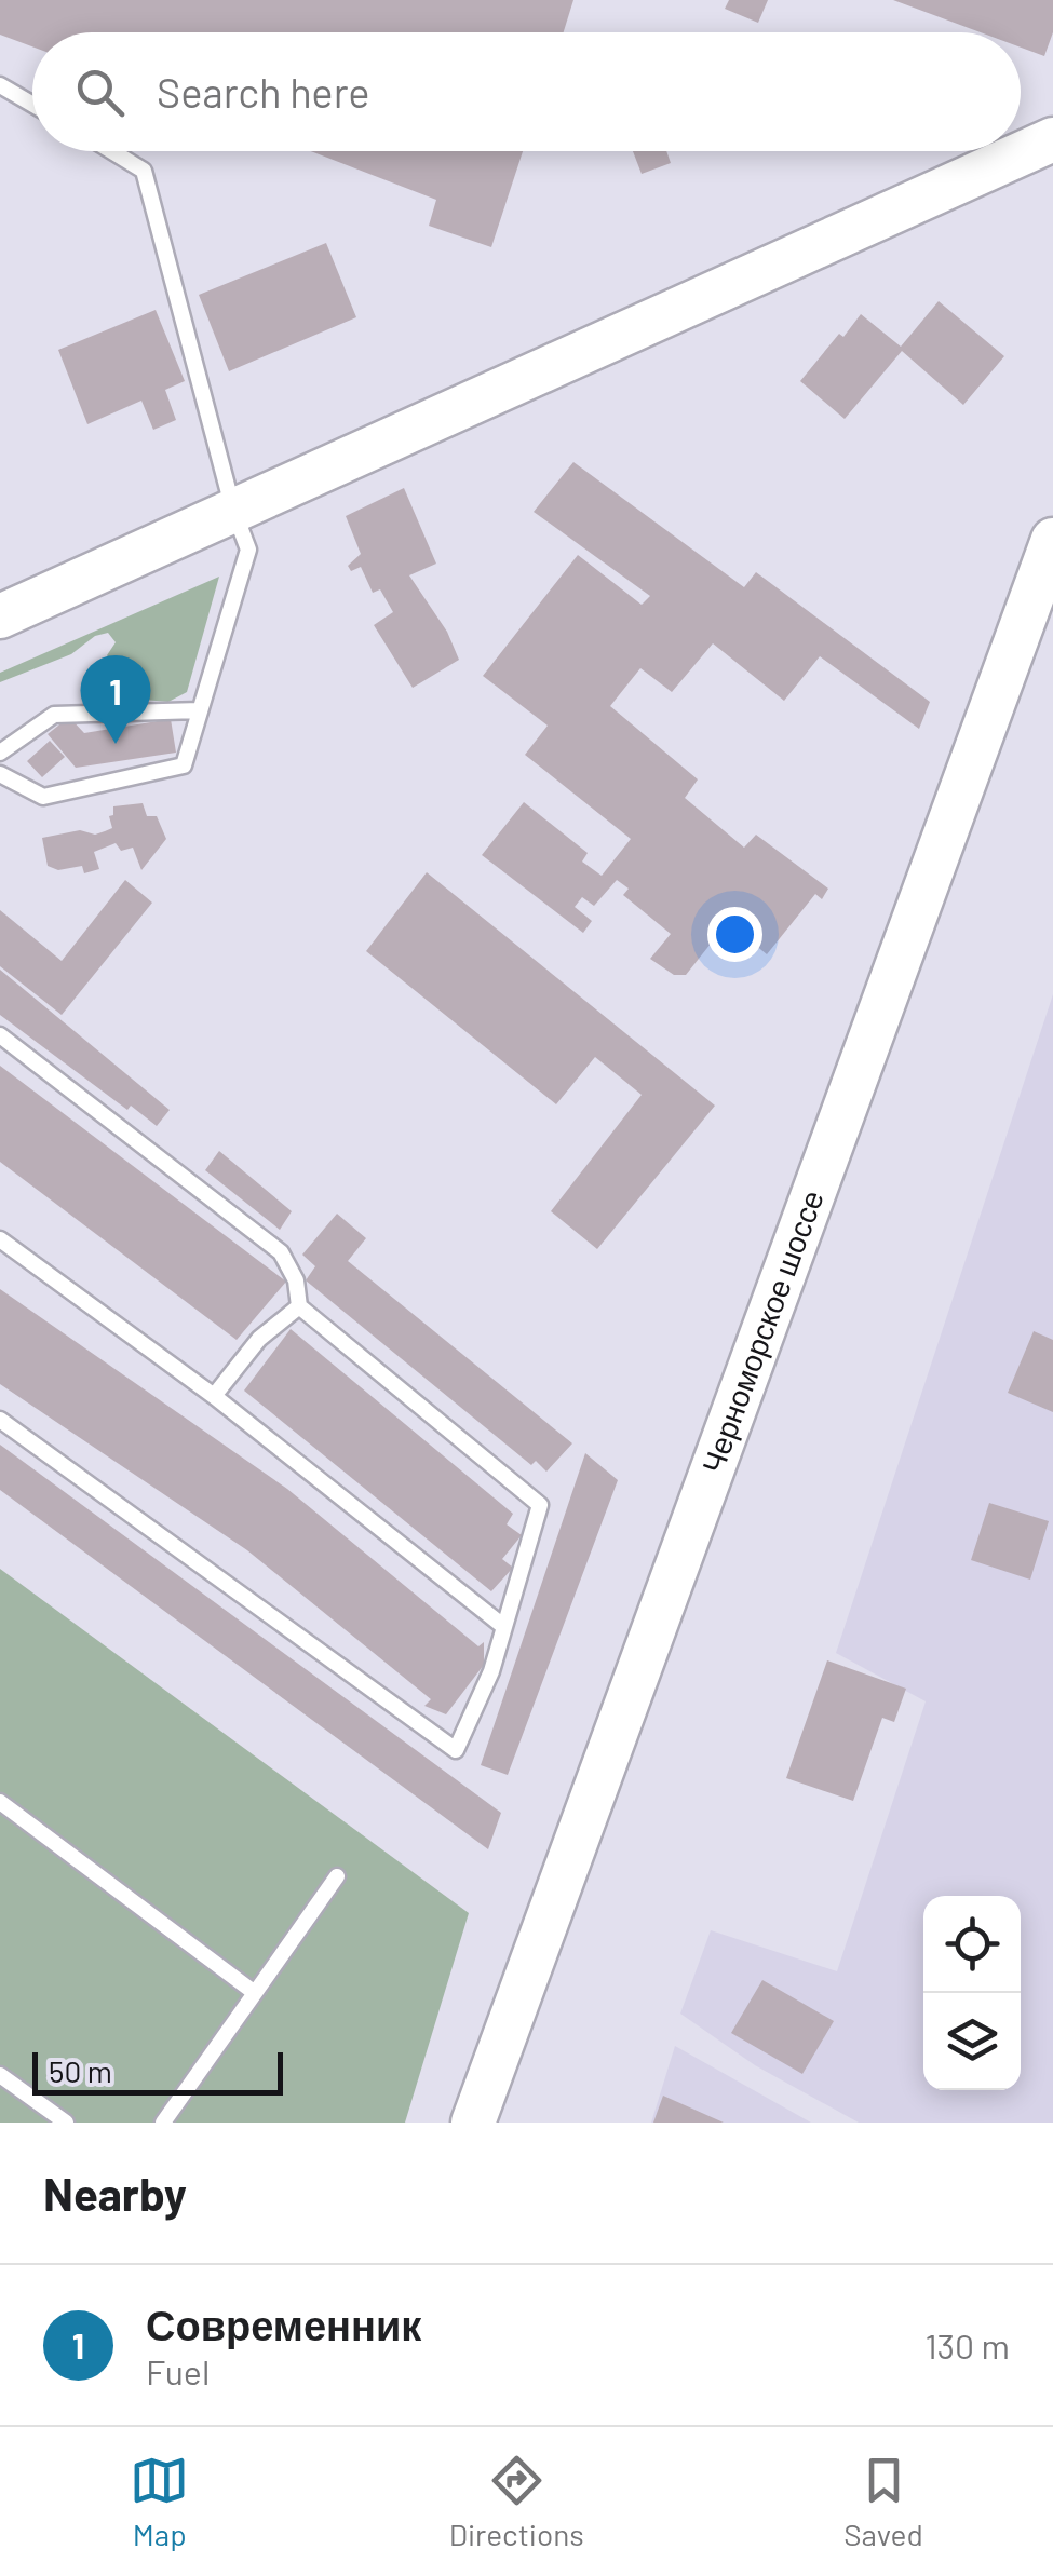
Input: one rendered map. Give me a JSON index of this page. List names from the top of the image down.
{
  "streets": {
    "main road": ["Черноморское шоссе"]
  },
  "scale_bar": "50 m",
  "page": {
    "search": "Search here",
    "pins": "1",
    "scale": "50 m",
    "heading": "Nearby",
    "list": [
      {
        "mark": "1",
        "name": "Современник",
        "note": "Fuel",
        "value": "130 m"
      }
    ],
    "nav": ["Map", "Directions", "Saved"]
  }
}
